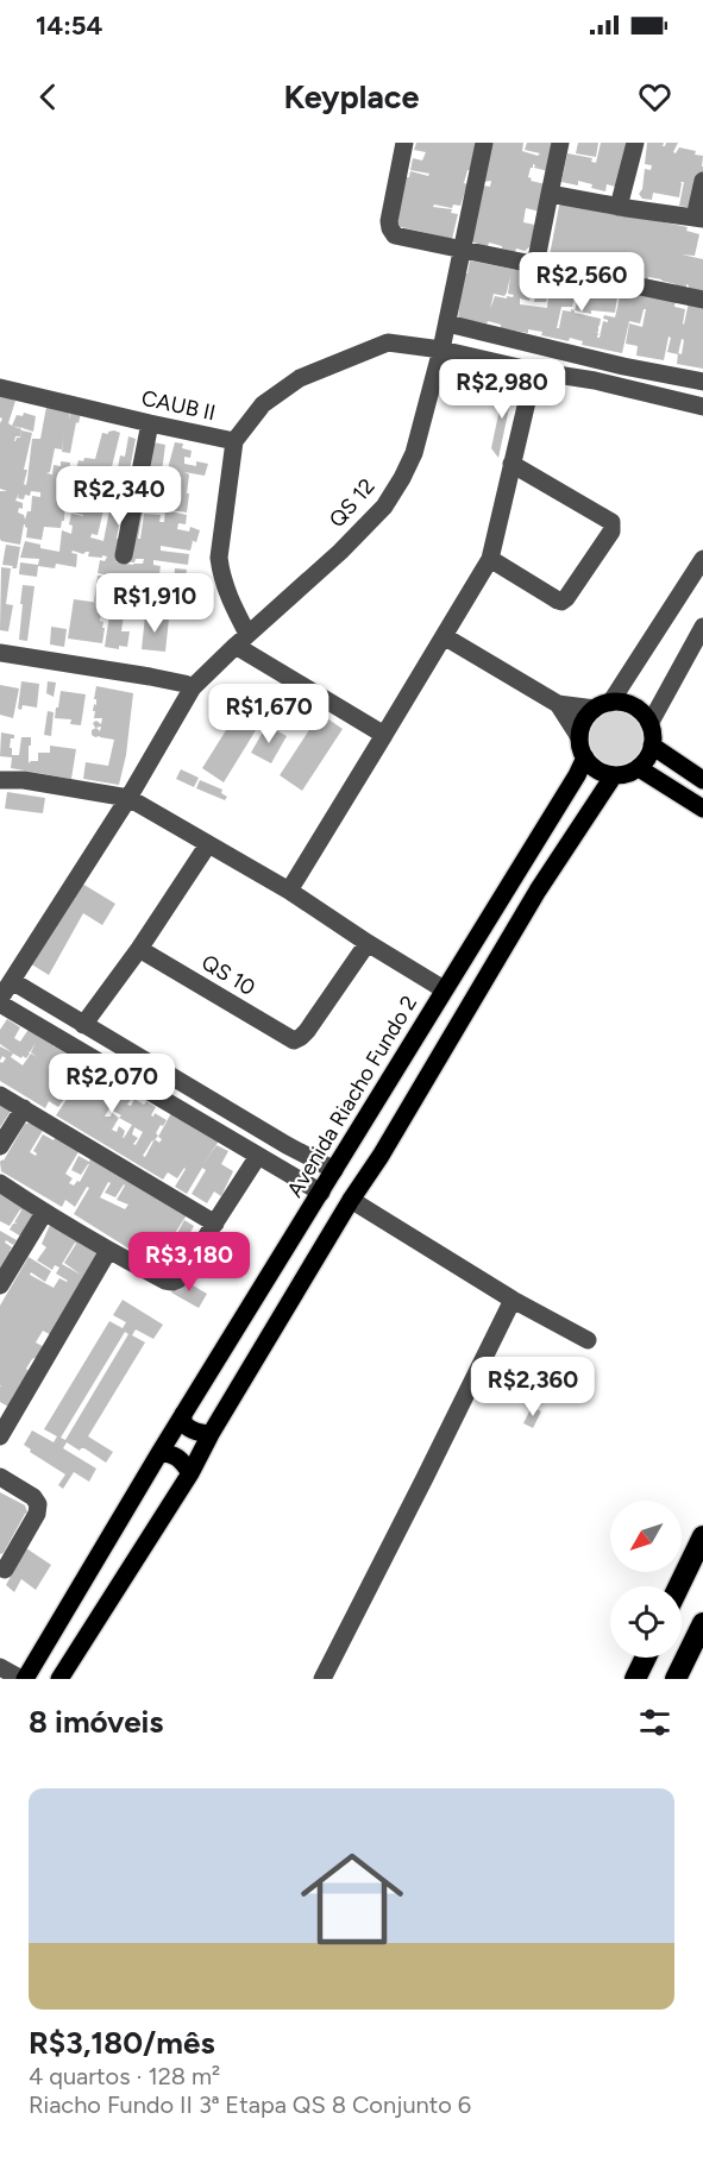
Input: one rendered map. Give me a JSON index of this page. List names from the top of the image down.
{
  "streets": {
    "main road": ["Avenida Riacho Fundo 2"],
    "street": ["CAUB II", "QS 12", "QS 10"]
  },
  "crossings": [
    ["CAUB II", "QS 12"]
  ],
  "north": "bottom left",
  "page": {
    "status": "14:54",
    "header": "Keyplace",
    "price": [
      "R$2,560",
      "R$2,980",
      "R$2,340",
      "R$1,910",
      "R$1,670",
      "R$2,070",
      "R$3,180",
      "R$2,360"
    ],
    "heading": "8 imóveis",
    "list": [
      {
        "name": "R$3,180/mês",
        "note": "4 quartos · 128 m² · Riacho Fundo II 3ª Etapa QS 8 Conjunto 6"
      }
    ]
  }
}
